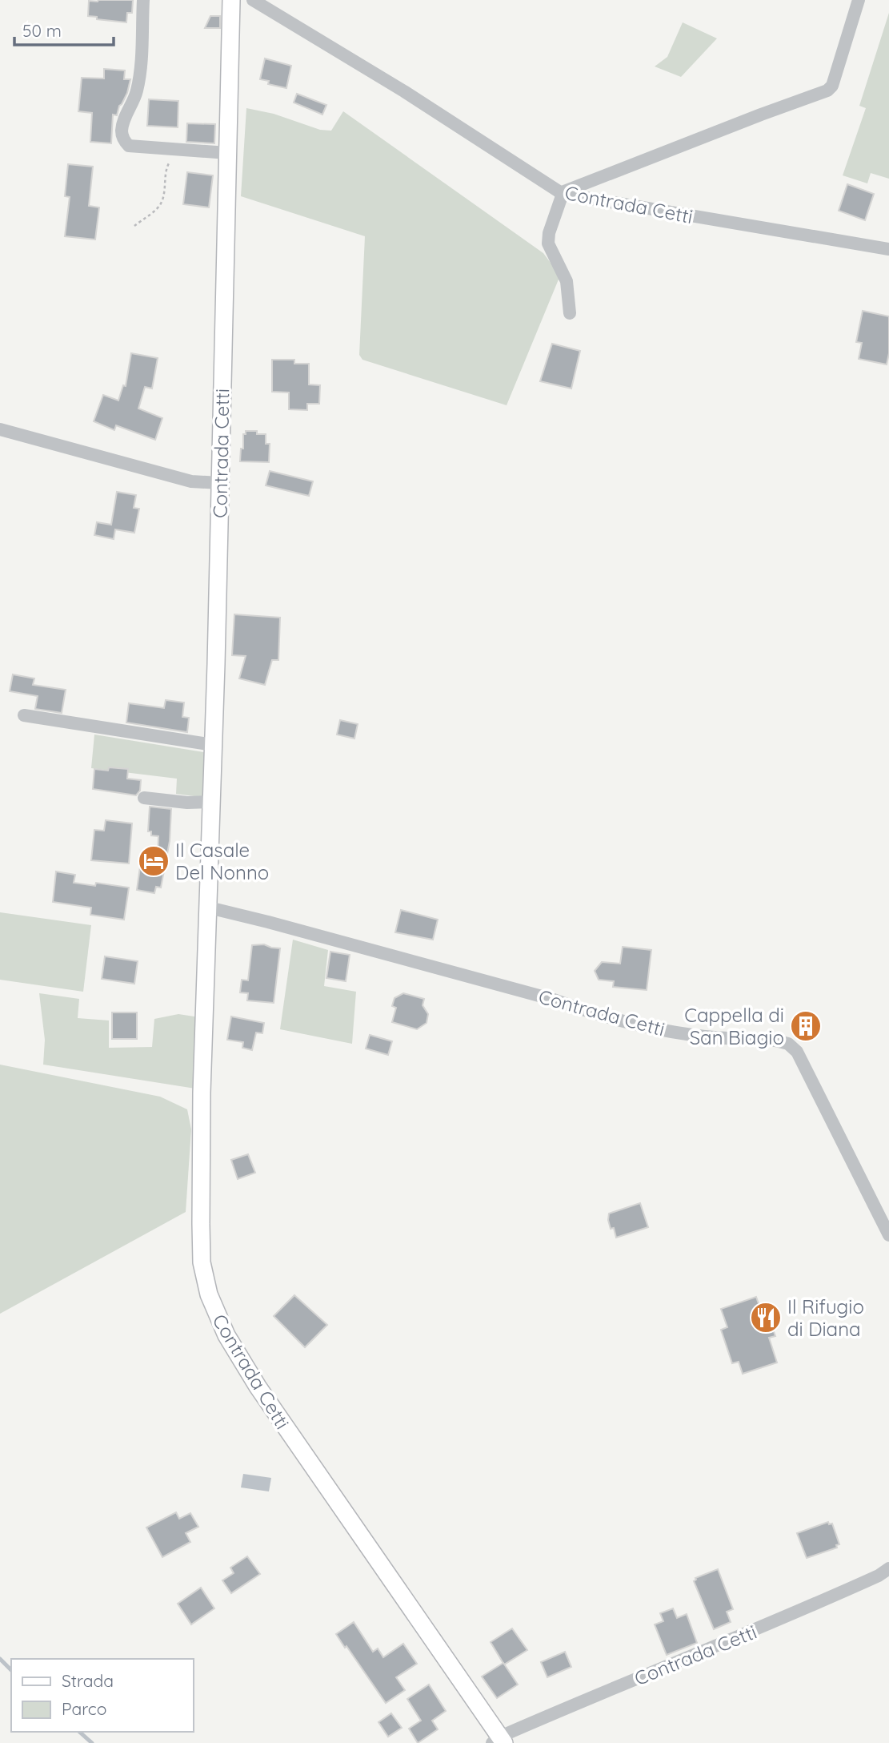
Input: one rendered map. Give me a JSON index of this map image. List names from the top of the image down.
{
  "streets": {
    "main road": ["Contrada Cetti"]
  },
  "places": {
    "hotel": ["Il Casale Del Nonno"],
    "building": ["Cappella di San Biagio"],
    "restaurant": ["Il Rifugio di Diana"]
  },
  "legend": ["Strada", "Parco"],
  "scale_bar": "50 m"
}
